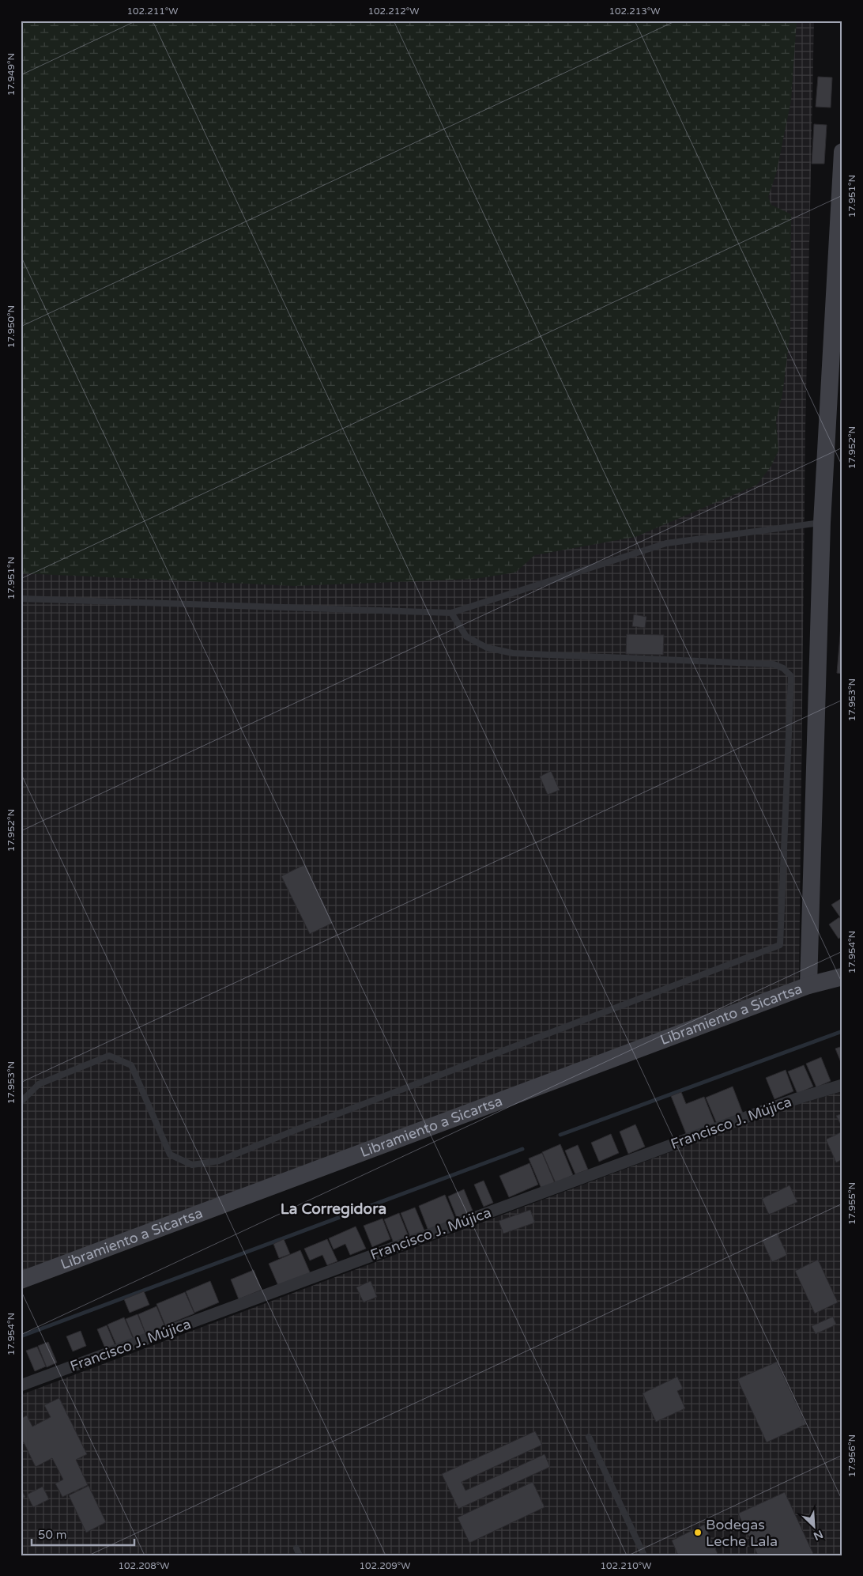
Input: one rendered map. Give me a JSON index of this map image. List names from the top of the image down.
{
  "streets": {
    "main road": ["Libramiento a Sicartsa"],
    "street": ["Francisco J. Mújica"]
  },
  "districts": ["La Corregidora"],
  "places": ["Bodegas Leche Lala"],
  "scale_bar": "50 m",
  "north": "bottom right",
  "coordinates": [
    "102.211°W",
    "102.212°W",
    "102.213°W",
    "17.949°N",
    "17.951°N",
    "17.950°N",
    "17.952°N",
    "17.953°N",
    "17.954°N",
    "17.955°N",
    "17.956°N",
    "102.208°W",
    "102.209°W",
    "102.210°W"
  ]
}
